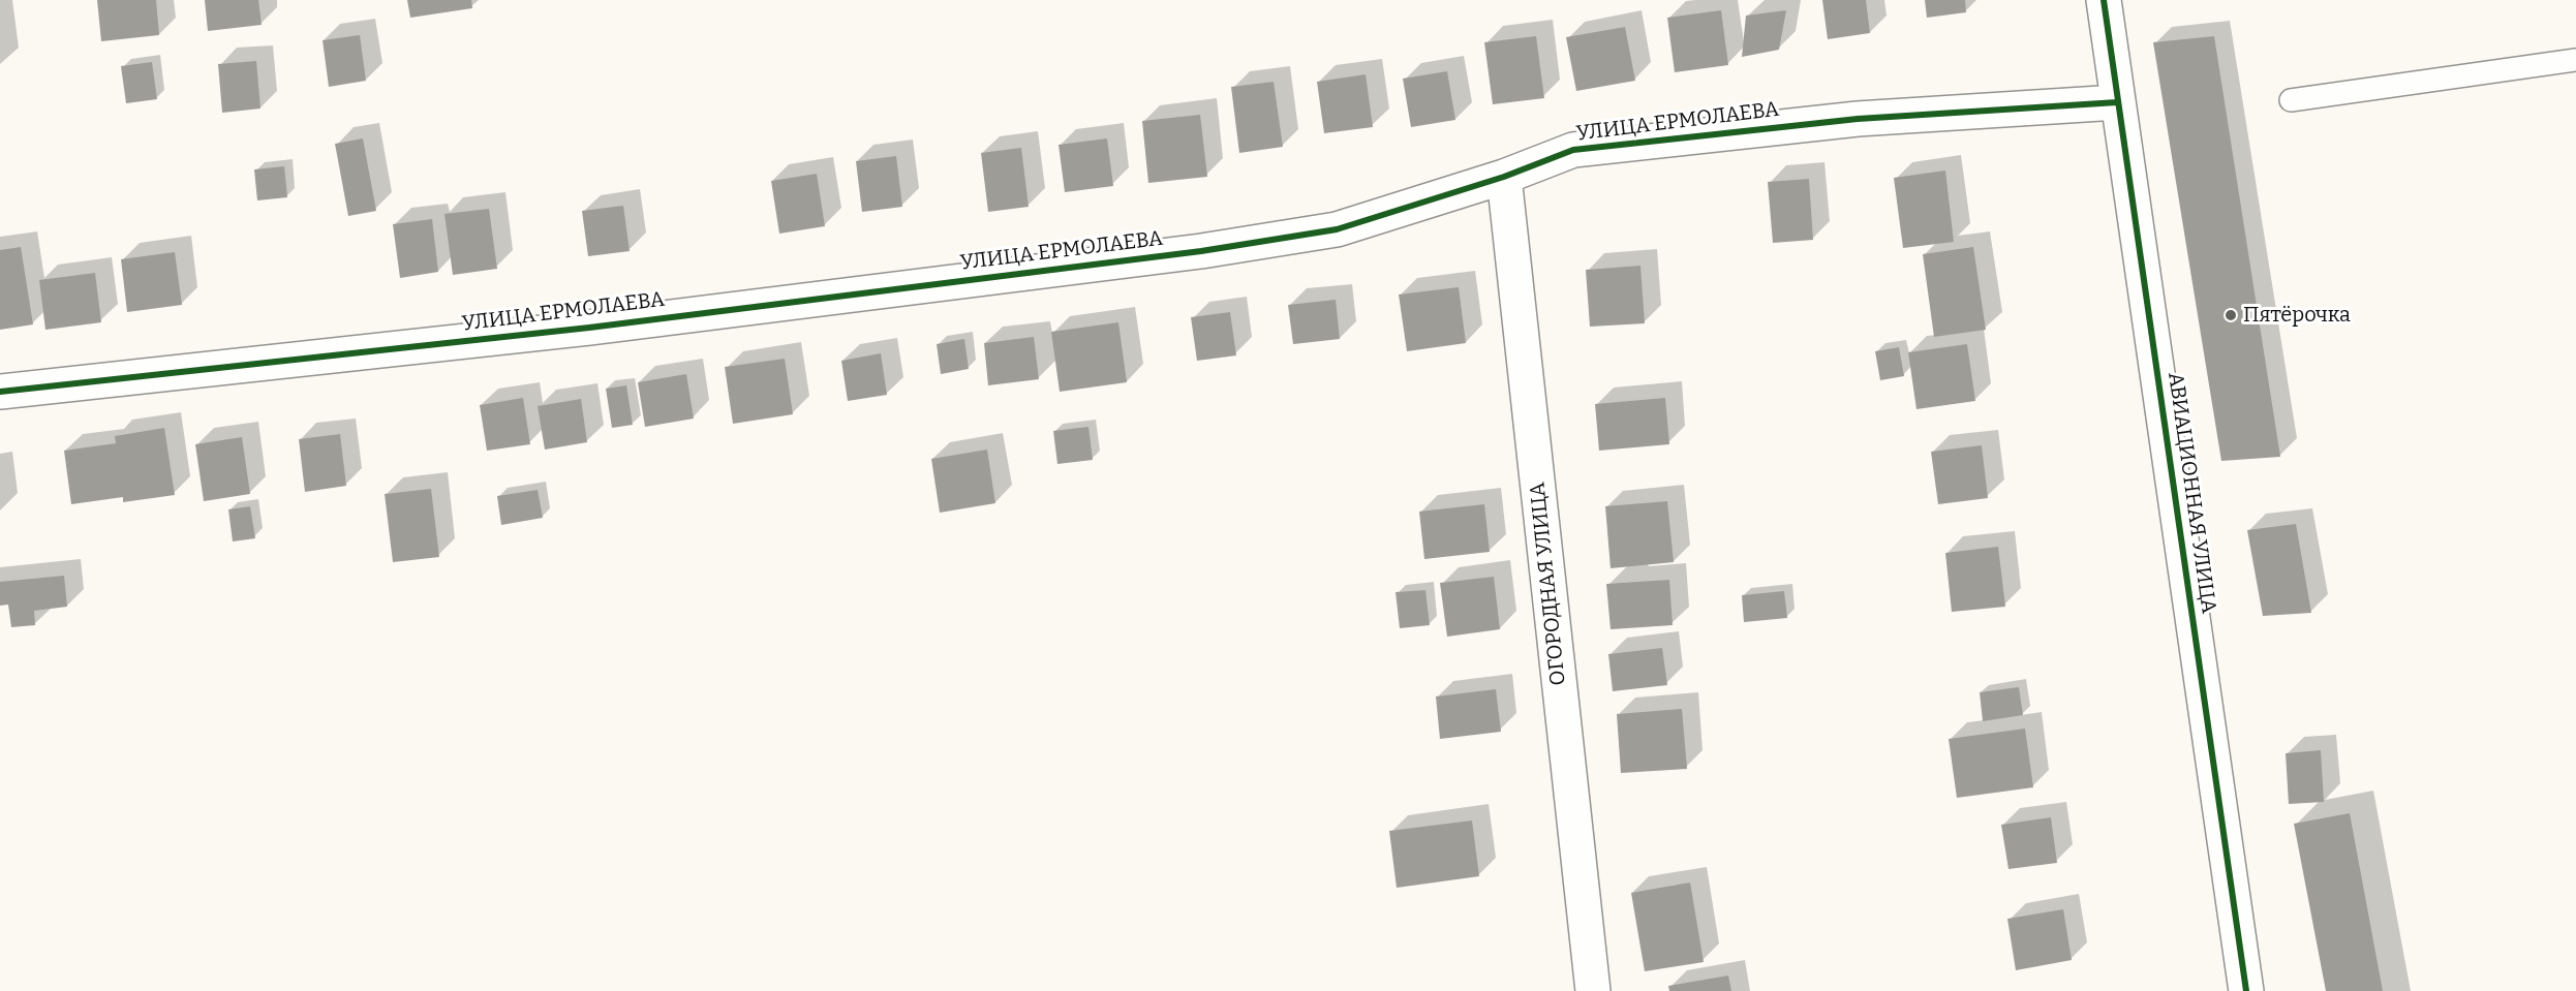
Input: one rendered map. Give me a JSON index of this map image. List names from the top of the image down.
{
  "streets": {
    "street": ["УЛИЦА ЕРМОЛАЕВА", "АВИАЦИОННАЯ УЛИЦА", "ОГОРОДНАЯ УЛИЦА"]
  },
  "crossings": [
    ["УЛИЦА ЕРМОЛАЕВА", "АВИАЦИОННАЯ УЛИЦА"],
    ["УЛИЦА ЕРМОЛАЕВА", "ОГОРОДНАЯ УЛИЦА"]
  ],
  "places": ["Пятёрочка"]
}
